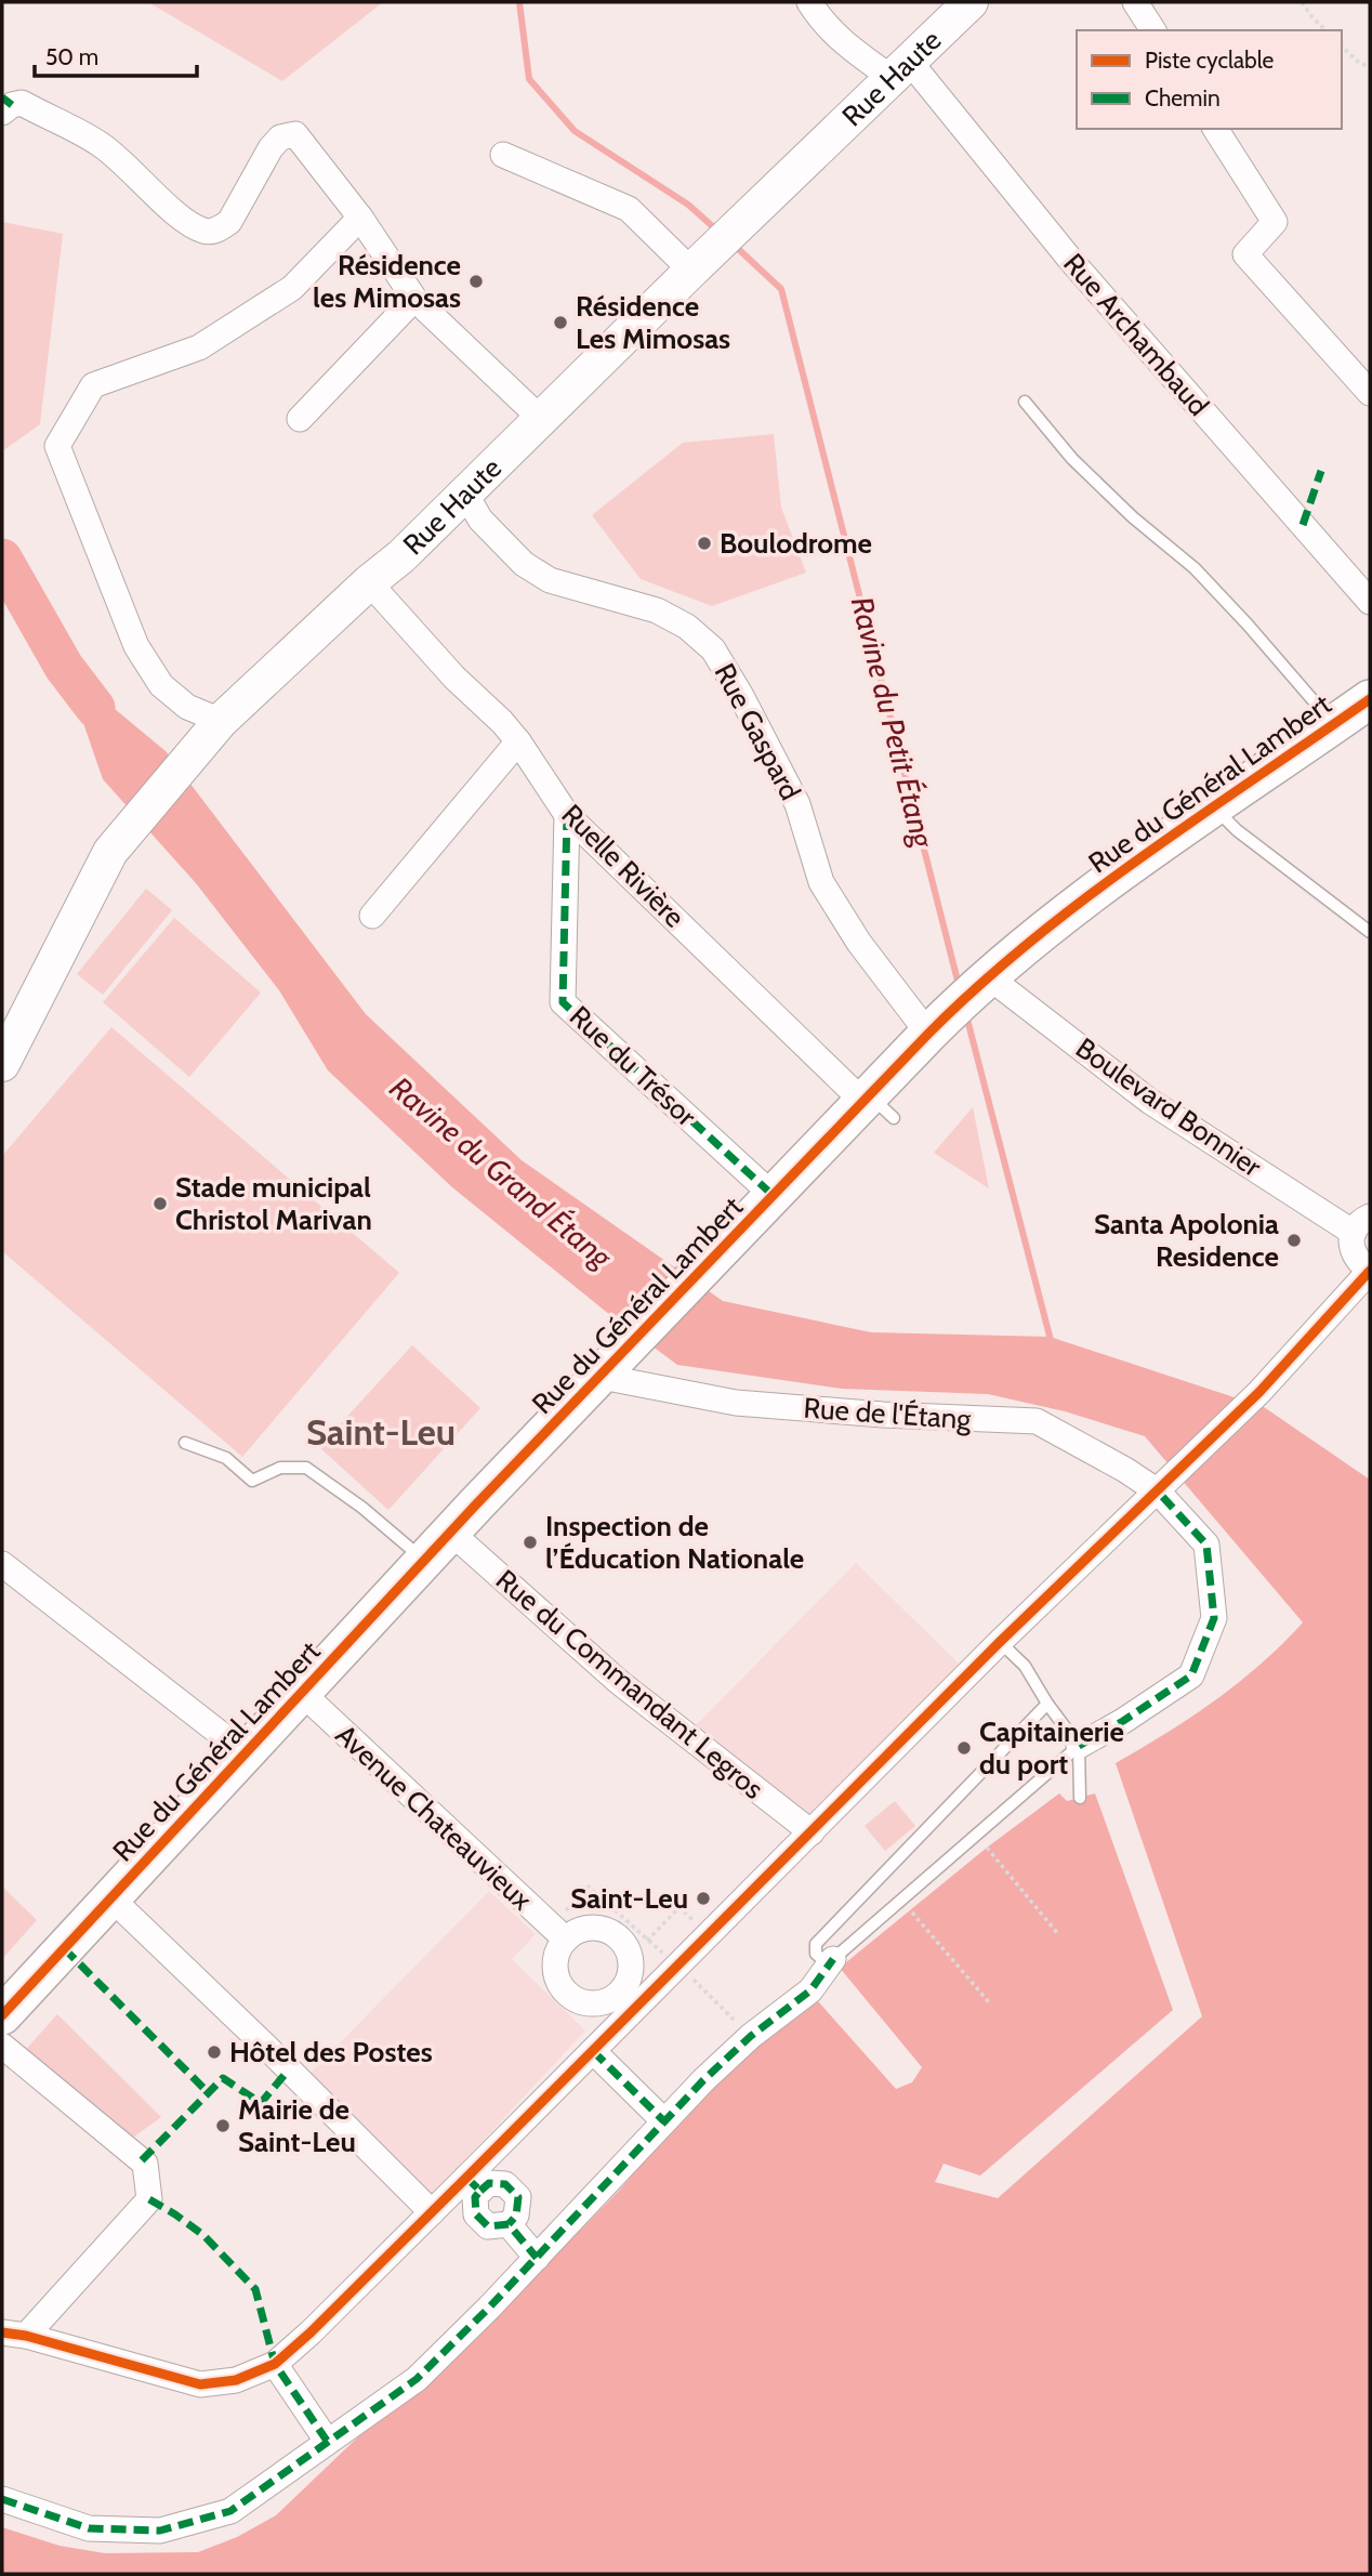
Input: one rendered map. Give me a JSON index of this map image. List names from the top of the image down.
{
  "streets": {
    "main road": ["Rue Haute", "Rue du Général Lambert"],
    "street": [
      "Rue Archambaud",
      "Rue Gaspard",
      "Ruelle Rivière",
      "Rue du Trésor",
      "Boulevard Bonnier",
      "Rue de l'Étang",
      "Rue du Commandant Legros",
      "Avenue Chateauvieux"
    ]
  },
  "crossings": [
    ["Rue Haute", "Rue Archambaud"],
    ["Rue Haute", "Rue Gaspard"],
    ["Rue Haute", "Ruelle Rivière"],
    ["Rue Gaspard", "Rue du Général Lambert"],
    ["Rue du Général Lambert", "Ruelle Rivière"],
    ["Rue du Général Lambert", "Rue du Trésor"],
    ["Rue du Général Lambert", "Boulevard Bonnier"],
    ["Rue du Général Lambert", "Rue de l'Étang"],
    ["Rue du Général Lambert", "Rue du Commandant Legros"],
    ["Rue du Général Lambert", "Avenue Chateauvieux"],
    ["Ruelle Rivière", "Rue du Trésor"]
  ],
  "districts": ["Saint-Leu"],
  "water": ["Ravine du Petit Étang", "Ravine du Grand Étang"],
  "places": [
    "Résidence les Mimosas",
    "Résidence Les Mimosas",
    "Boulodrome",
    "Stade municipal Christol Marivan",
    "Santa Apolonia Residence",
    "Inspection de l’Éducation Nationale",
    "Capitainerie du port",
    "Saint-Leu",
    "Hôtel des Postes",
    "Mairie de Saint-Leu"
  ],
  "legend": ["Piste cyclable", "Chemin"],
  "scale_bar": "50 m"
}
